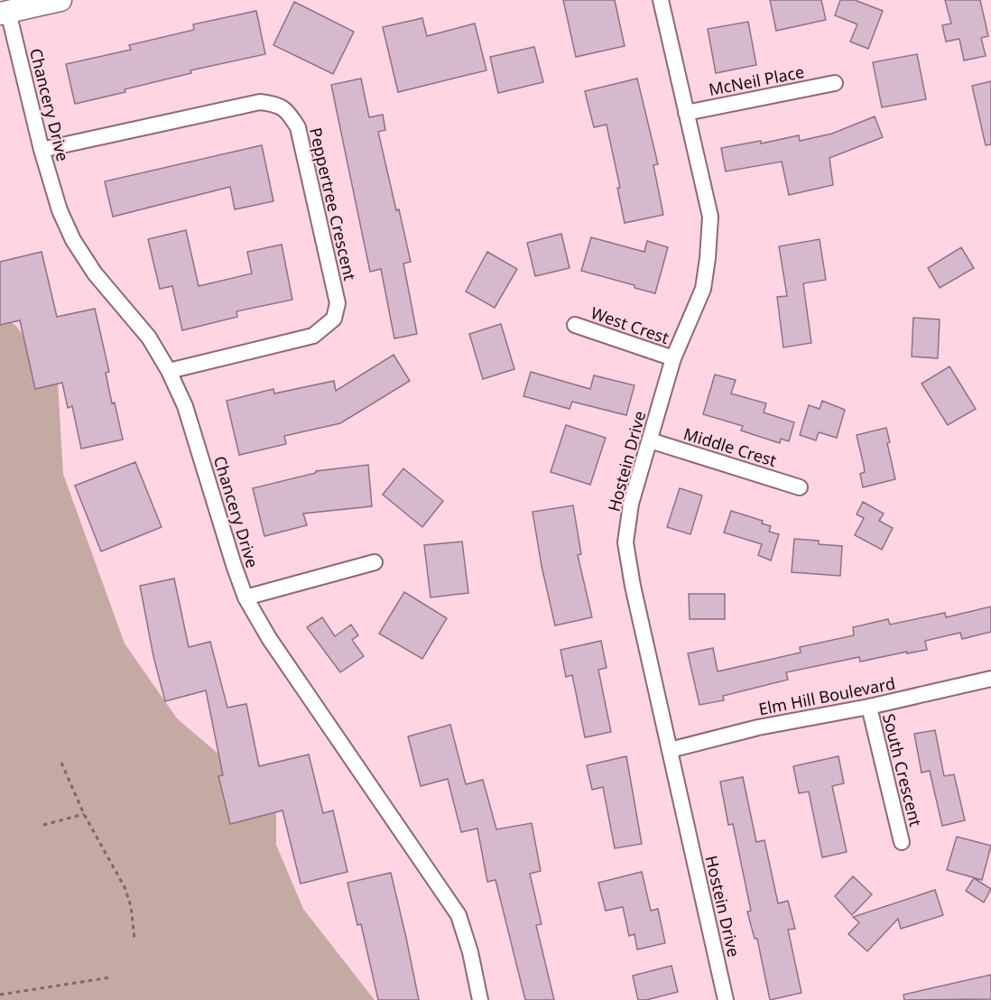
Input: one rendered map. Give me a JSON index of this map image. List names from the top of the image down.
{
  "streets": {
    "street": [
      "McNeil Place",
      "Chancery Drive",
      "Peppertree Crescent",
      "West Crest",
      "Middle Crest",
      "Hostein Drive",
      "Elm Hill Boulevard",
      "South Crescent"
    ]
  },
  "crossings": [
    ["McNeil Place", "Hostein Drive"],
    ["Chancery Drive", "Peppertree Crescent"],
    ["West Crest", "Hostein Drive"],
    ["Middle Crest", "Hostein Drive"],
    ["Hostein Drive", "Elm Hill Boulevard"],
    ["Elm Hill Boulevard", "South Crescent"]
  ]
}
